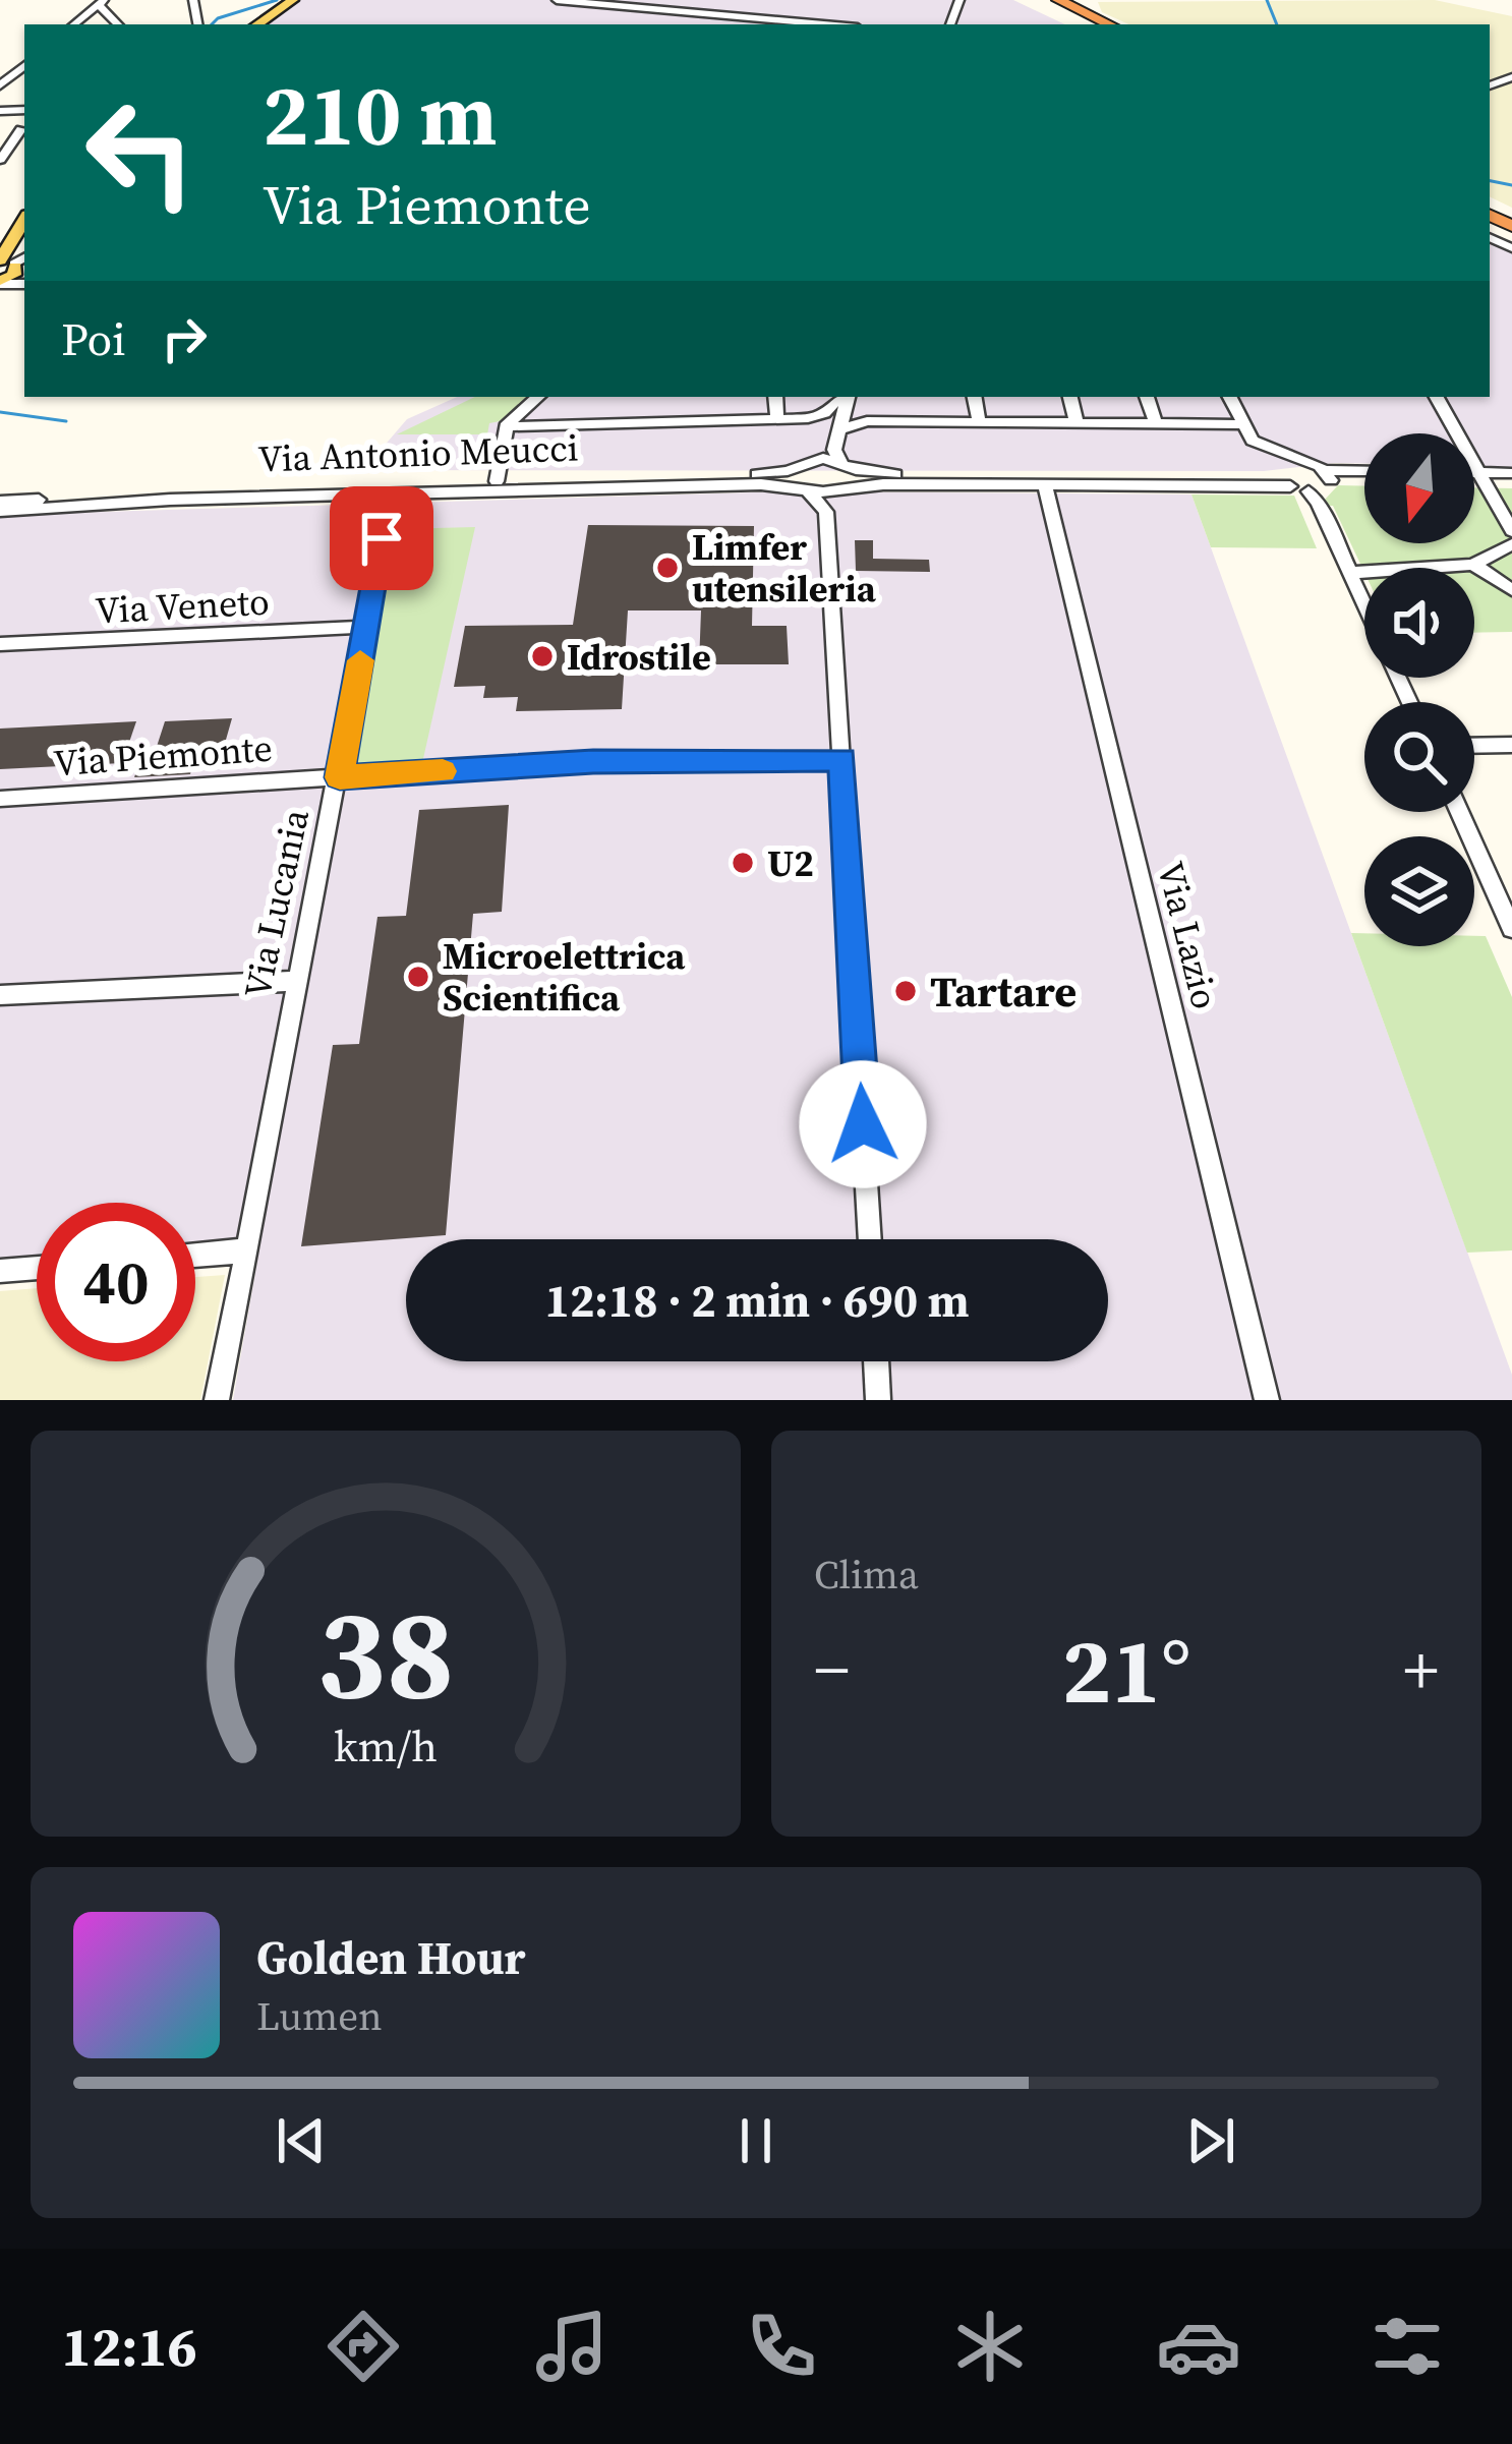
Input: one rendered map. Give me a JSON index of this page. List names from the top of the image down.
{
  "streets": {
    "street": [
      "Via Antonio Meucci",
      "Via Veneto",
      "Via Piemonte",
      "Via Lucania",
      "Via Lazio"
    ]
  },
  "crossings": [
    ["Via Antonio Meucci", "Via Lucania"],
    ["Via Veneto", "Via Lucania"],
    ["Via Piemonte", "Via Lucania"]
  ],
  "places": [
    "Limfer utensileria",
    "Idrostile",
    "U2",
    "Microelettrica Scientifica",
    "Tartare"
  ],
  "north": "bottom",
  "page": {
    "turn": ["210 m", "Via Piemonte"],
    "then": "Poi",
    "limit": "40",
    "trip": "12:18 · 2 min · 690 m",
    "tile": "Clima",
    "heat": ["−", "21°", "+"],
    "song": ["Golden Hour", "Lumen"],
    "tabs": "12:16",
    "gauge": ["38", "km/h"]
  }
}
